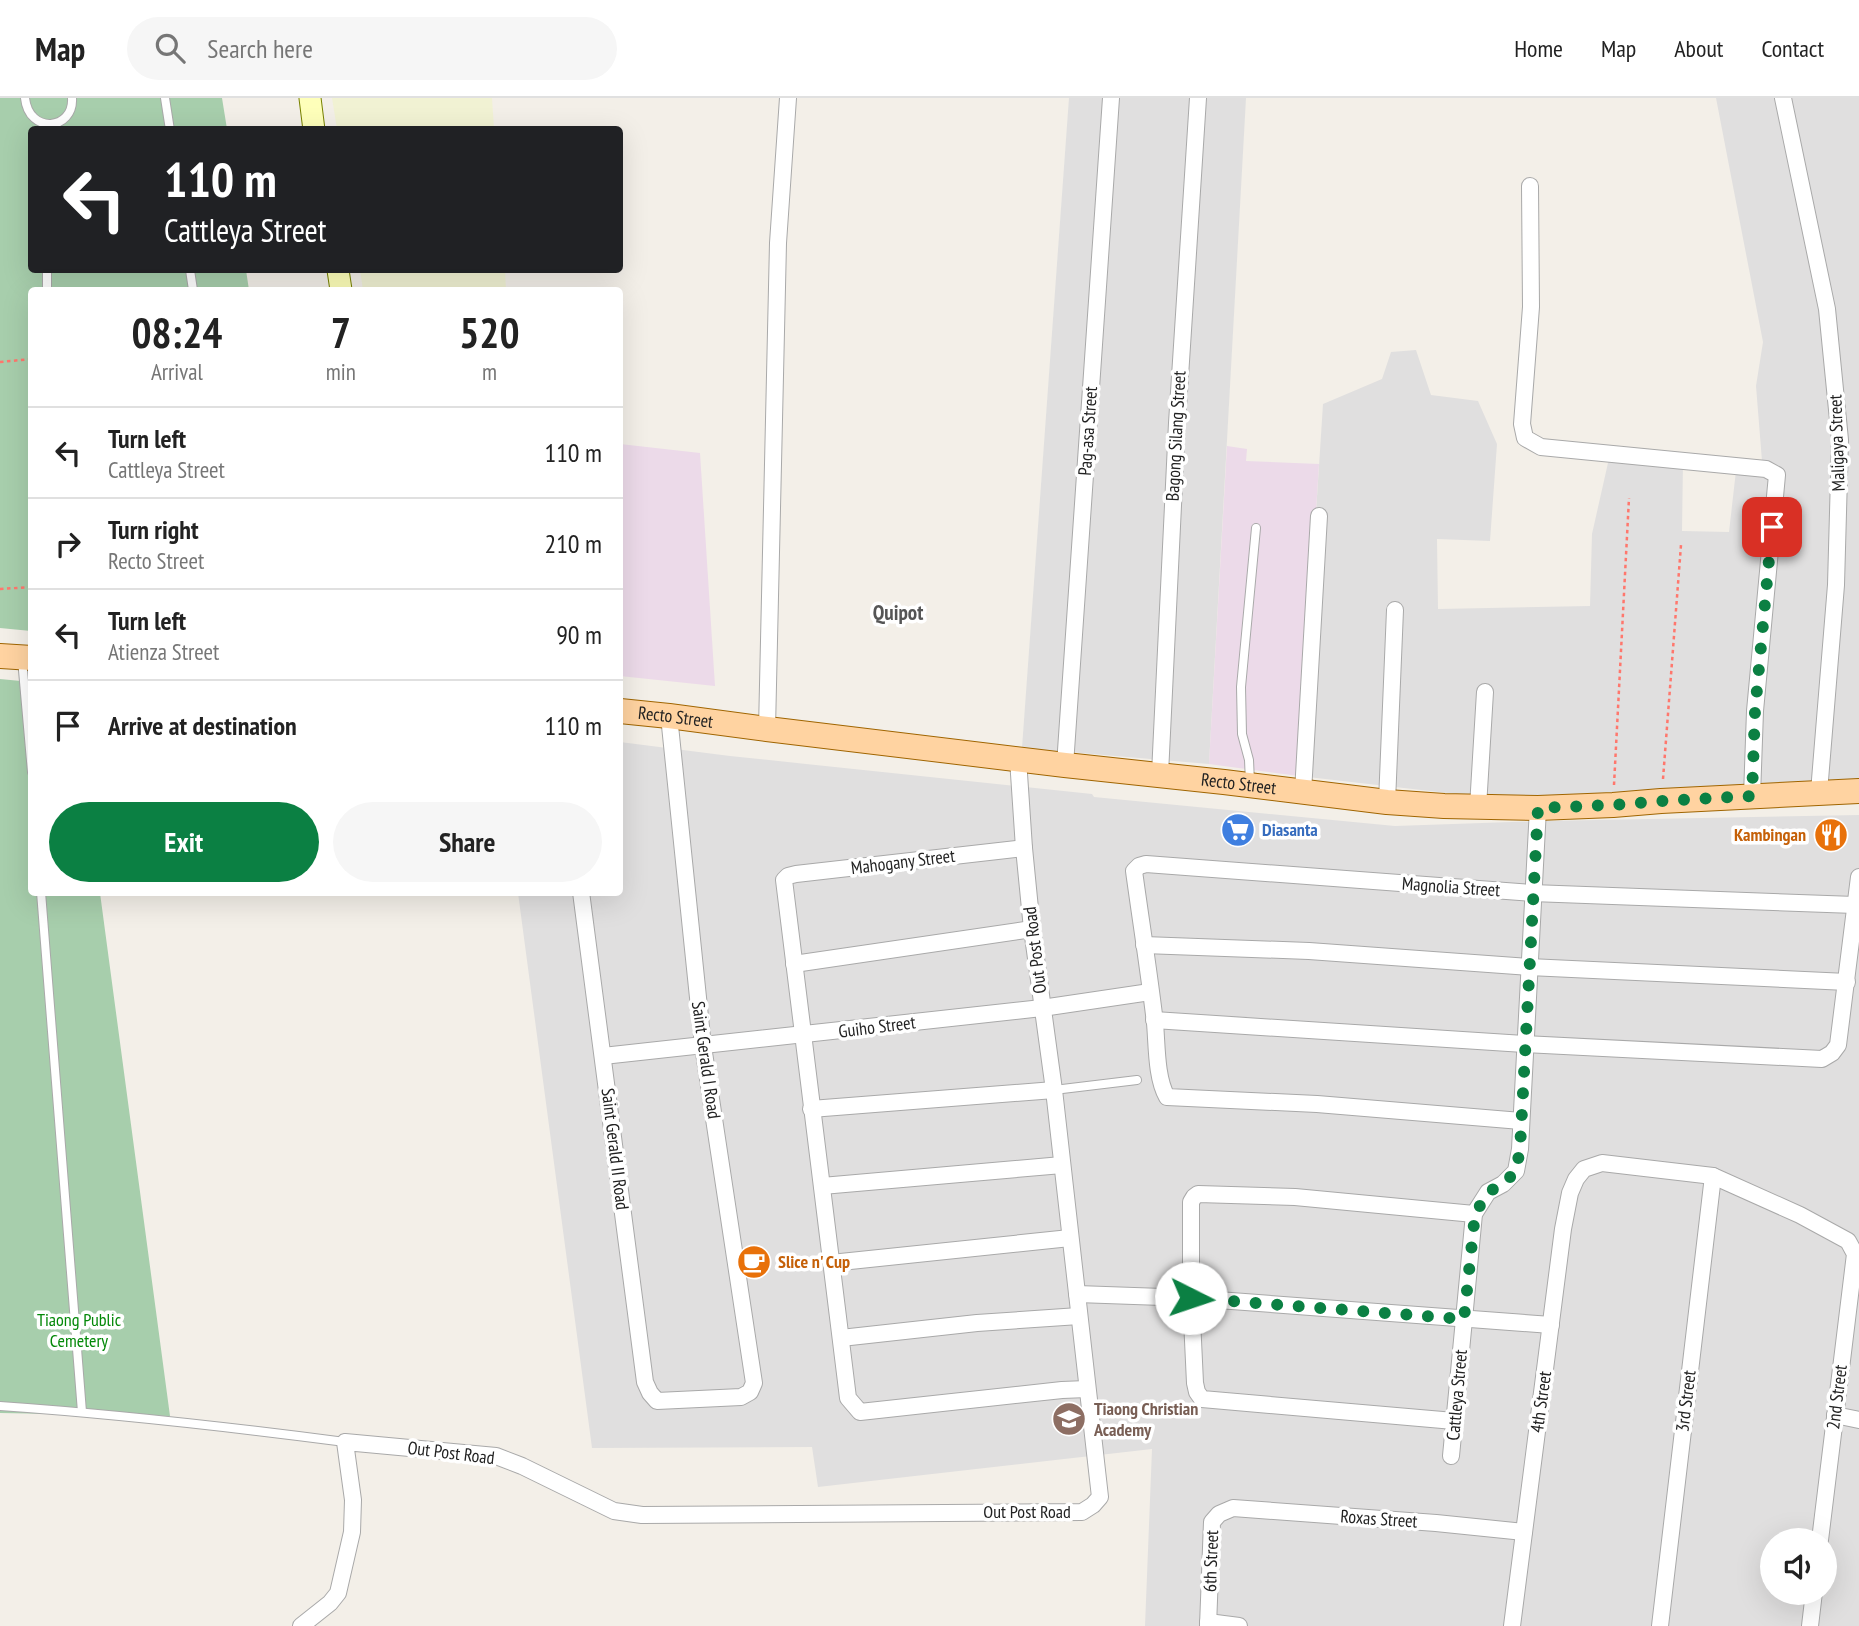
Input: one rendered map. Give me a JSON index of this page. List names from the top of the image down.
{
  "streets": {
    "main road": ["Recto Street"],
    "street": [
      "Pag-asa Street",
      "Bagong Silang Street",
      "Maligaya Street",
      "Mahogany Street",
      "Magnolia Street",
      "Out Post Road",
      "Guiho Street",
      "Saint Gerald I Road",
      "Saint Gerald II Road",
      "Cattleya Street",
      "2nd Street",
      "3rd Street",
      "4th Street",
      "Roxas Street",
      "6th Street"
    ]
  },
  "crossings": [
    ["Pag-asa Street", "Recto Street"],
    ["Bagong Silang Street", "Recto Street"],
    ["Maligaya Street", "Recto Street"],
    ["Recto Street", "Out Post Road"],
    ["Recto Street", "Saint Gerald I Road"],
    ["Mahogany Street", "Out Post Road"],
    ["Out Post Road", "Guiho Street"],
    ["Guiho Street", "Saint Gerald I Road"],
    ["Guiho Street", "Saint Gerald II Road"],
    ["Saint Gerald I Road", "Saint Gerald II Road"],
    ["3rd Street", "4th Street"],
    ["4th Street", "Roxas Street"],
    ["Roxas Street", "6th Street"]
  ],
  "districts": ["Quipot"],
  "parks": ["Tiaong Public Cemetery"],
  "places": {
    "supermarket": ["Diasanta"],
    "restaurant": ["Kambingan"],
    "cafe": ["Slice n' Cup"],
    "school or university": ["Tiaong Christian Academy"]
  },
  "page": {
    "header": "Map",
    "search": "Search here",
    "nav": [
      "Home",
      "Map",
      "About",
      "Contact"
    ],
    "turn": ["110 m", "Cattleya Street"],
    "eta": [
      "08:24",
      "Arrival",
      "7",
      "min",
      "520",
      "m"
    ],
    "list": [
      {
        "name": "Turn left",
        "note": "Cattleya Street",
        "value": "110 m"
      },
      {
        "name": "Turn right",
        "note": "Recto Street",
        "value": "210 m"
      },
      {
        "name": "Turn left",
        "note": "Atienza Street",
        "value": "90 m"
      },
      {
        "name": "Arrive at destination",
        "value": "110 m"
      }
    ],
    "buttons": ["Exit", "Share"]
  }
}
